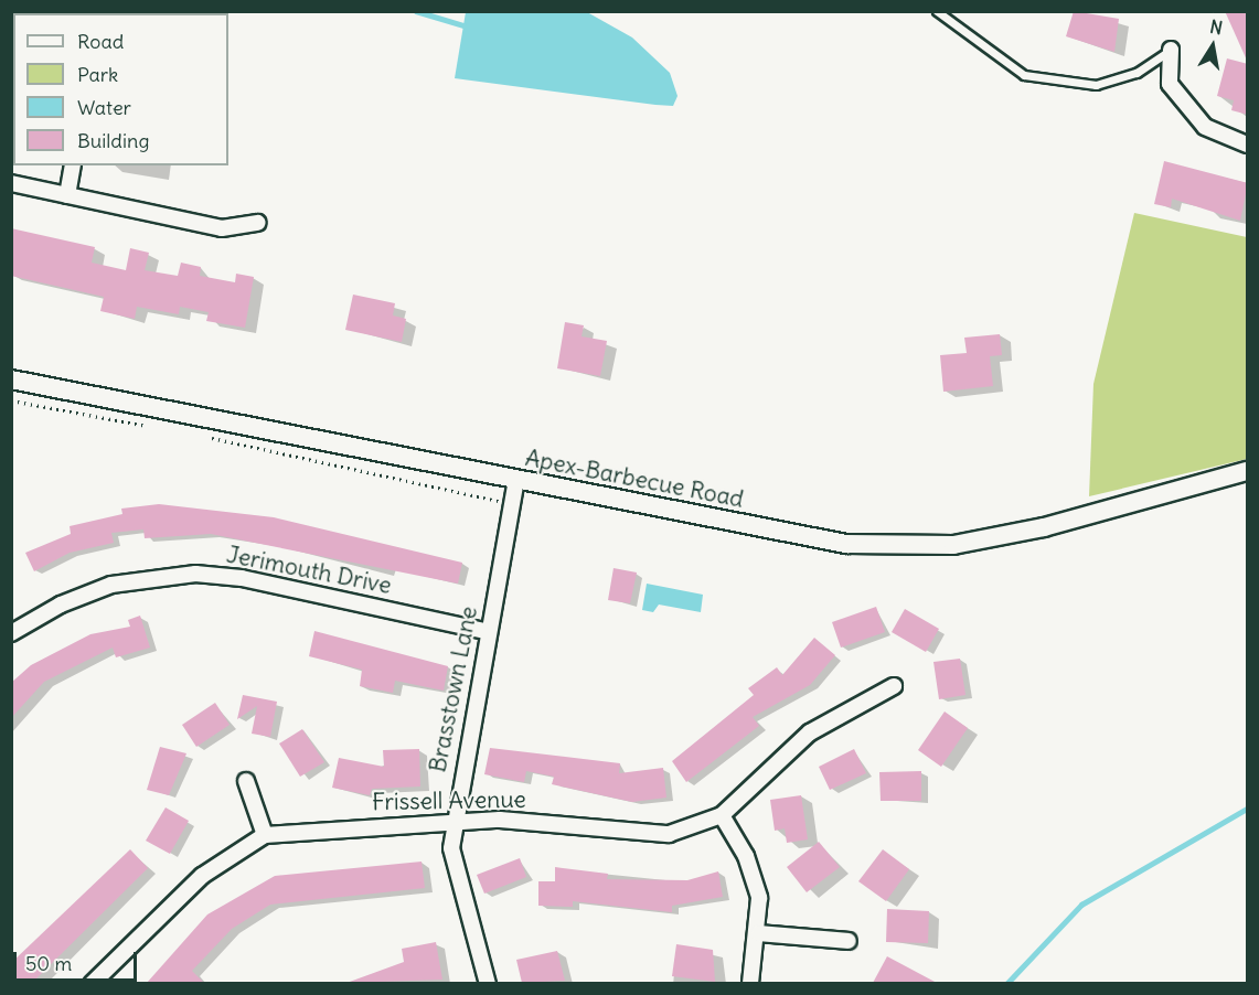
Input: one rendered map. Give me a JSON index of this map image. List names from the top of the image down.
{
  "streets": {
    "street": [
      "Apex-Barbecue Road",
      "Jerimouth Drive",
      "Brasstown Lane",
      "Frissell Avenue"
    ]
  },
  "crossings": [
    ["Apex-Barbecue Road", "Brasstown Lane"],
    ["Jerimouth Drive", "Brasstown Lane"],
    ["Brasstown Lane", "Frissell Avenue"]
  ],
  "legend": [
    "Road",
    "Park",
    "Water",
    "Building"
  ],
  "scale_bar": "50 m",
  "north": "top"
}
